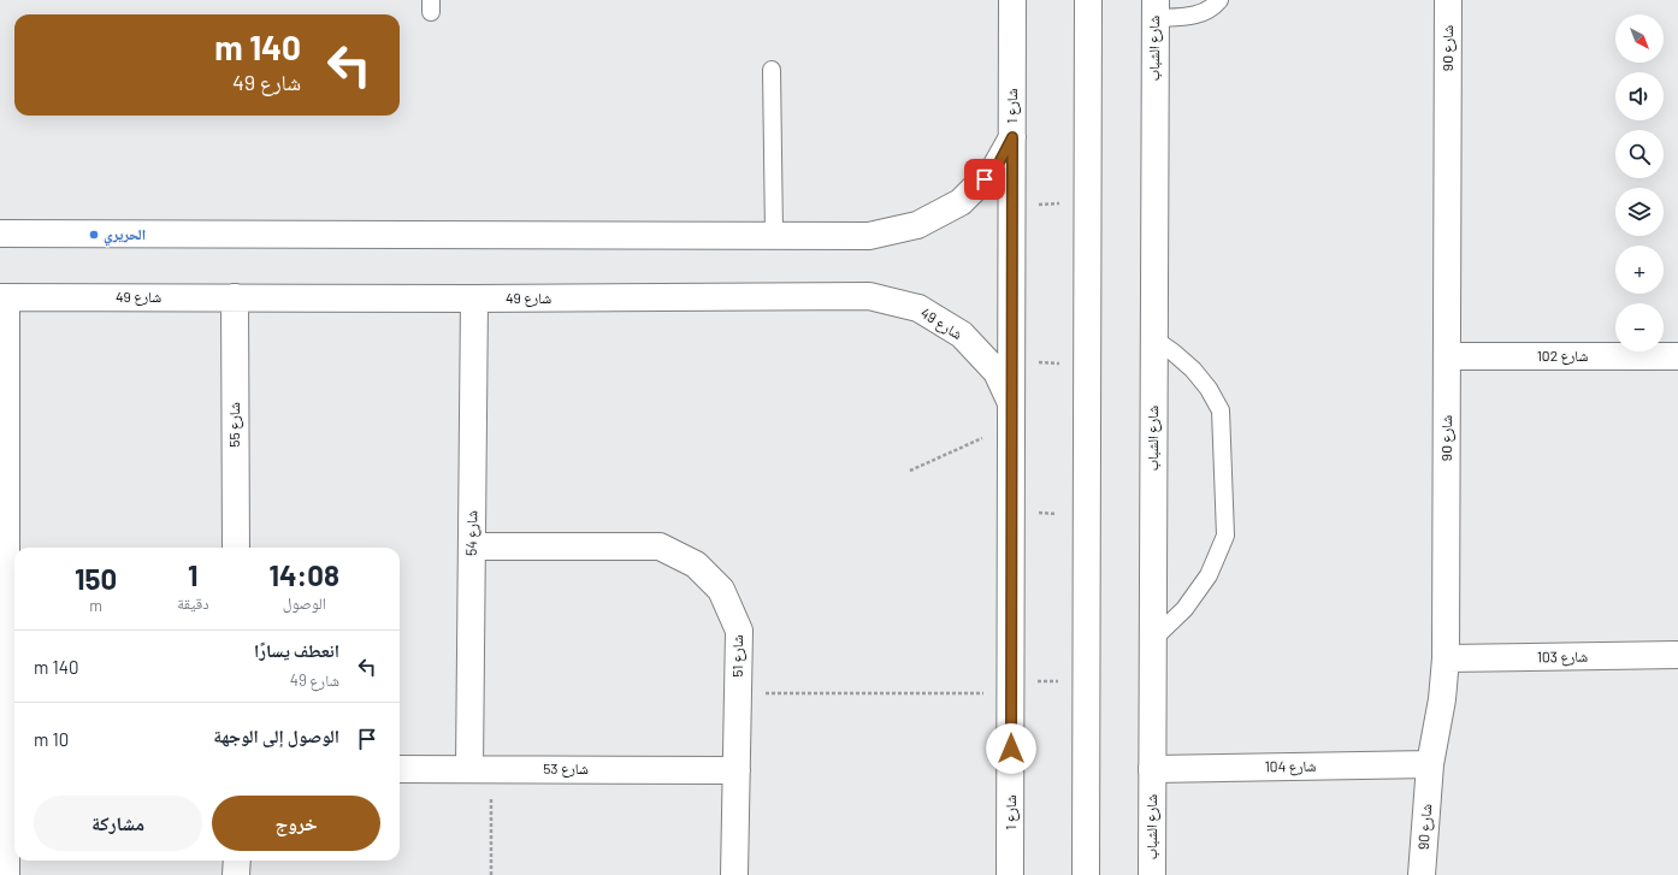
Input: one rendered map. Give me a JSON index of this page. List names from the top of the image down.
{
  "streets": {
    "street": [
      "شارع الشباب",
      "شارع 90",
      "شارع 1",
      "شارع 49",
      "شارع 102",
      "شارع 55",
      "شارع 54",
      "شارع 51",
      "شارع 103",
      "شارع 104",
      "شارع 53"
    ]
  },
  "crossings": [
    ["شارع الشباب", "شارع 104"],
    ["شارع 90", "شارع 102"],
    ["شارع 90", "شارع 103"],
    ["شارع 90", "شارع 104"],
    ["شارع 1", "شارع 49"],
    ["شارع 49", "شارع 55"],
    ["شارع 49", "شارع 54"],
    ["شارع 54", "شارع 51"],
    ["شارع 54", "شارع 53"],
    ["شارع 51", "شارع 53"]
  ],
  "places": ["الحريري"],
  "north": "bottom right",
  "page": {
    "map_buttons": ["+", "−"],
    "turn": ["140 m", "شارع 49"],
    "eta": [
      "14:08",
      "الوصول",
      "1",
      "دقيقة",
      "150",
      "m"
    ],
    "list": [
      {
        "name": "انعطف يسارًا",
        "note": "شارع 49",
        "value": "140 m"
      },
      {
        "name": "الوصول إلى الوجهة",
        "value": "10 m"
      }
    ],
    "buttons": ["خروج", "مشاركة"]
  }
}
